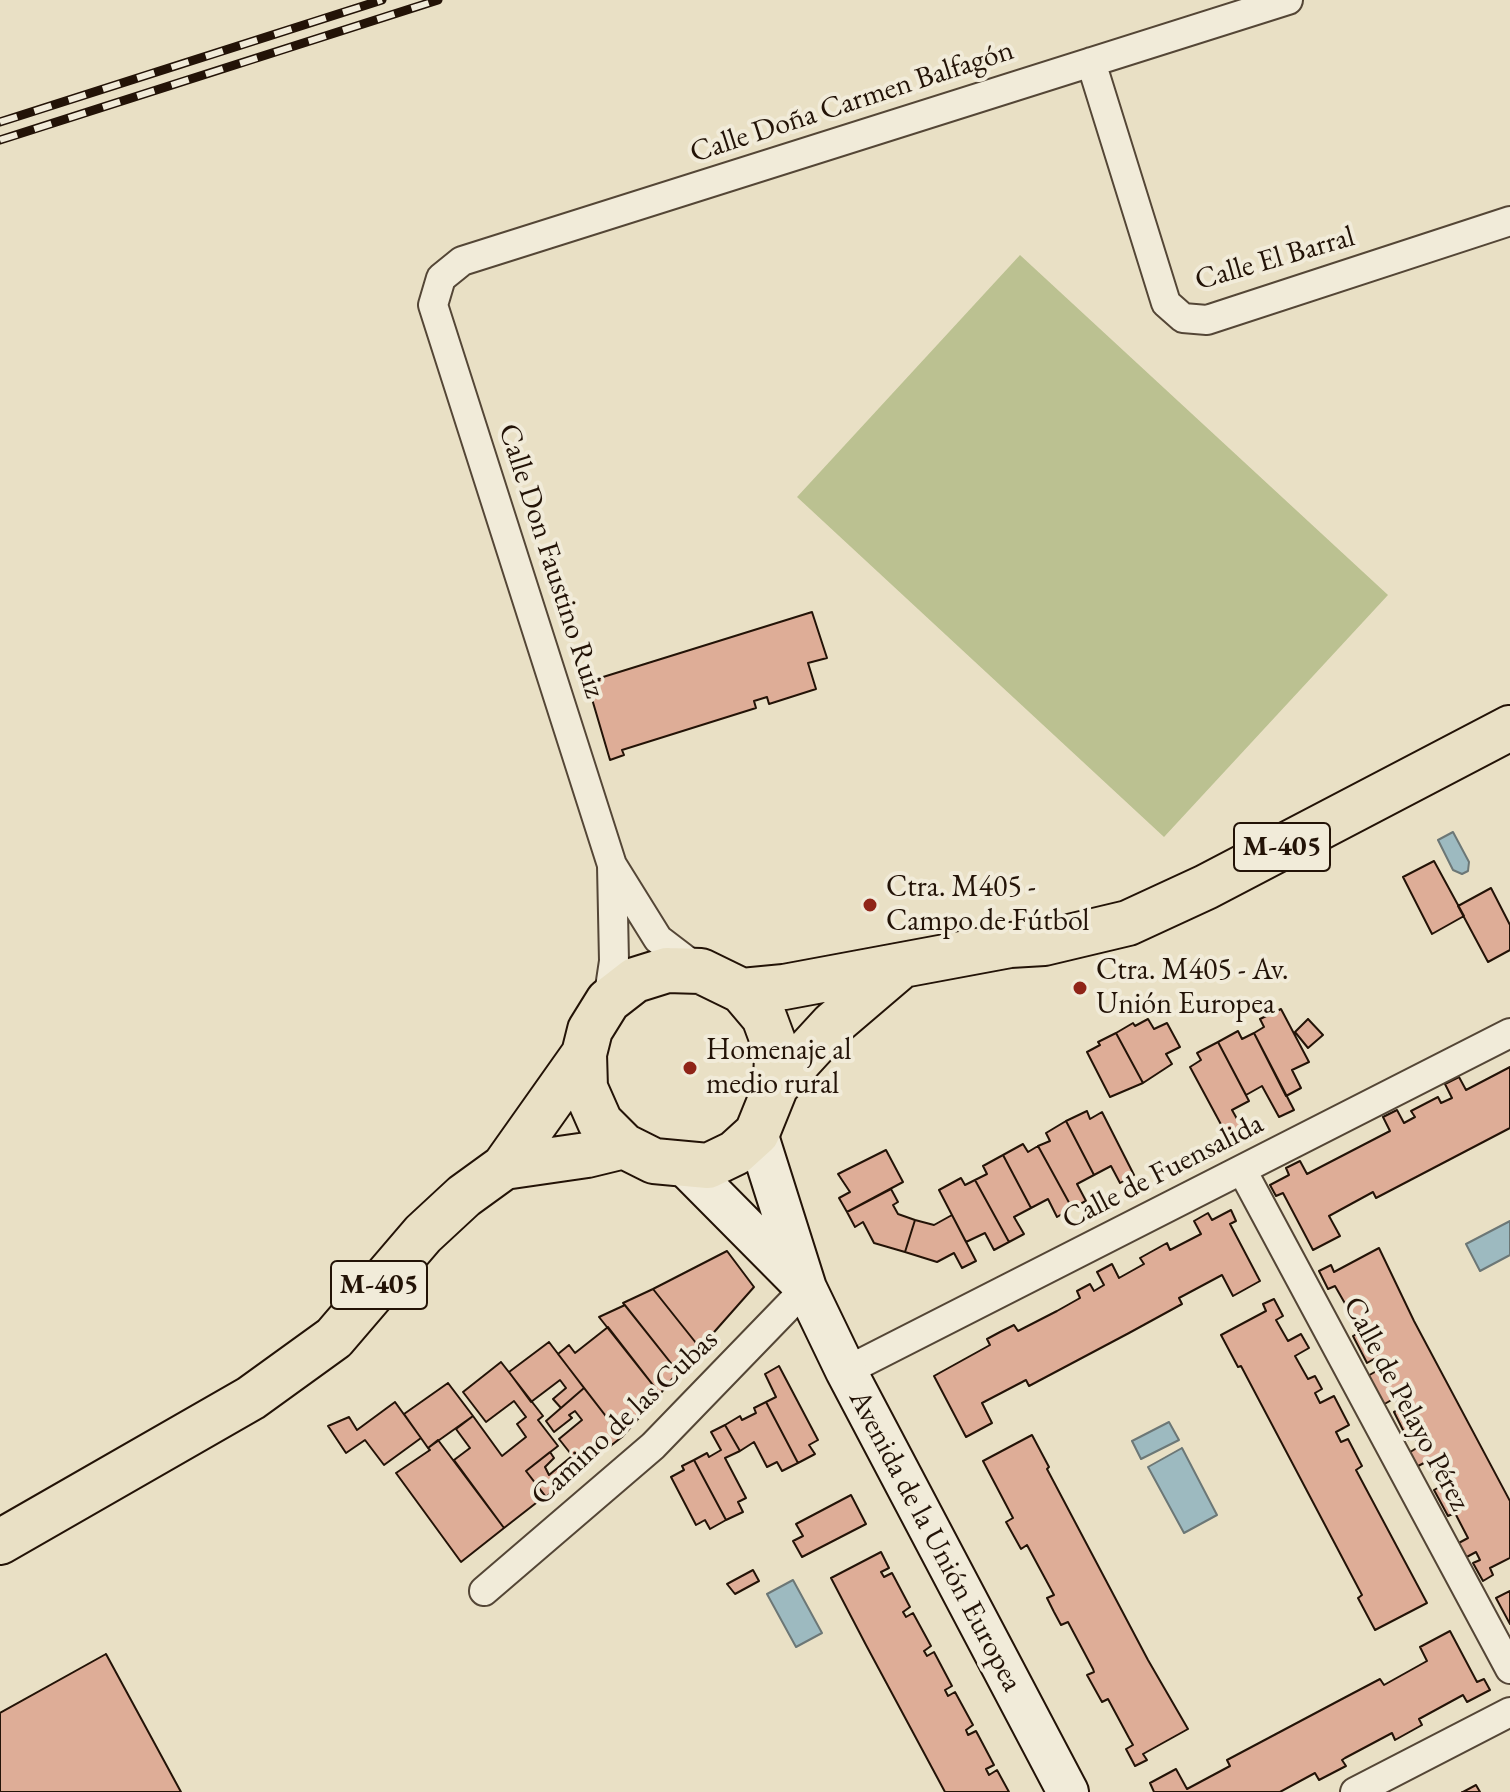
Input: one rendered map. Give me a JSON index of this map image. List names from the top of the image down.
{
  "streets": {
    "main road": ["M-405"],
    "street": [
      "Calle Doña Carmen Balfagón",
      "Calle El Barral",
      "Calle Don Faustino Ruiz",
      "Calle de Fuensalida",
      "Calle de Pelayo Pérez",
      "Camino de las Cubas",
      "Avenida de la Unión Europea"
    ]
  },
  "crossings": [
    ["Calle Doña Carmen Balfagón", "Calle El Barral"],
    ["Calle Doña Carmen Balfagón", "Calle Don Faustino Ruiz"],
    ["Calle Don Faustino Ruiz", "M-405"],
    ["Calle de Fuensalida", "Calle de Pelayo Pérez"],
    ["Calle de Fuensalida", "Avenida de la Unión Europea"],
    ["Camino de las Cubas", "Avenida de la Unión Europea"]
  ],
  "places": ["Ctra. M405 - Campo de Fútbol", "Ctra. M405 - Av. Unión Europea", "Homenaje al medio rural"]
}
